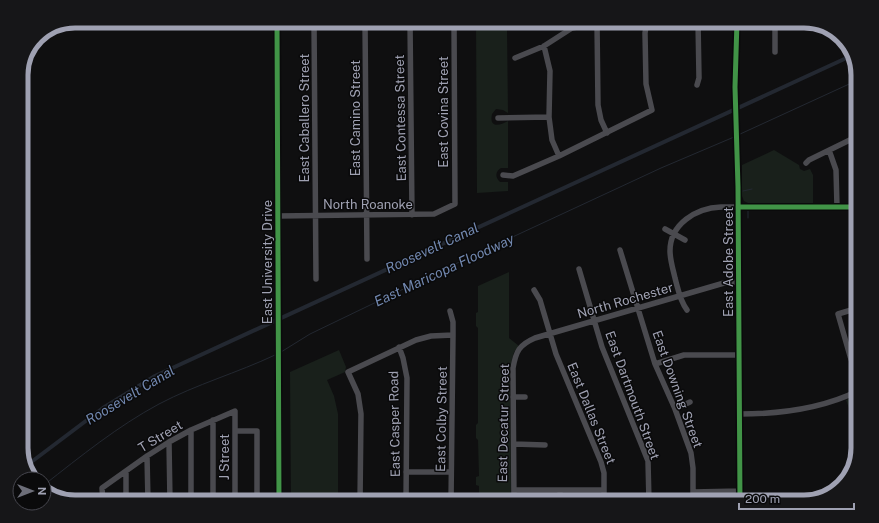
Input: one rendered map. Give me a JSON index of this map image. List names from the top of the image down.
{
  "streets": {
    "main road": ["East University Drive"],
    "street": [
      "East Covina Street",
      "East Caballero Street",
      "East Camino Street",
      "East Contessa Street",
      "North Roanoke",
      "East Adobe Street",
      "North Rochester",
      "East Downing Street",
      "East Dartmouth Street",
      "East Dallas Street",
      "East Colby Street",
      "East Decatur Street",
      "East Casper Road",
      "T Street",
      "J Street"
    ]
  },
  "crossings": [
    ["East Covina Street", "North Roanoke"],
    ["East Caballero Street", "North Roanoke"],
    ["East Camino Street", "North Roanoke"],
    ["East Contessa Street", "North Roanoke"],
    ["North Roanoke", "East University Drive"],
    ["East Adobe Street", "North Rochester"],
    ["North Rochester", "East Downing Street"],
    ["North Rochester", "East Dartmouth Street"],
    ["North Rochester", "East Dallas Street"],
    ["North Rochester", "East Decatur Street"],
    ["T Street", "J Street"]
  ],
  "water": ["Roosevelt Canal", "East Maricopa Floodway"],
  "scale_bar": "200 m",
  "north": "right"
}
